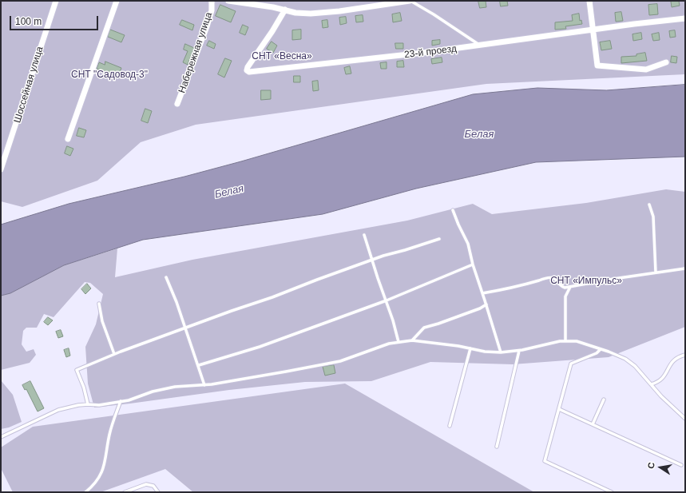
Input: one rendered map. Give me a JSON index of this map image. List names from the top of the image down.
{
  "streets": {
    "street": ["23-й проезд", "Набережная улица", "Шоссейная улица"]
  },
  "water": ["Белая"],
  "parks": ["СНТ «Весна»", "СНТ \"Садовод-3\"", "СНТ «Импульс»"],
  "scale_bar": "100 m",
  "north": "left"
}
